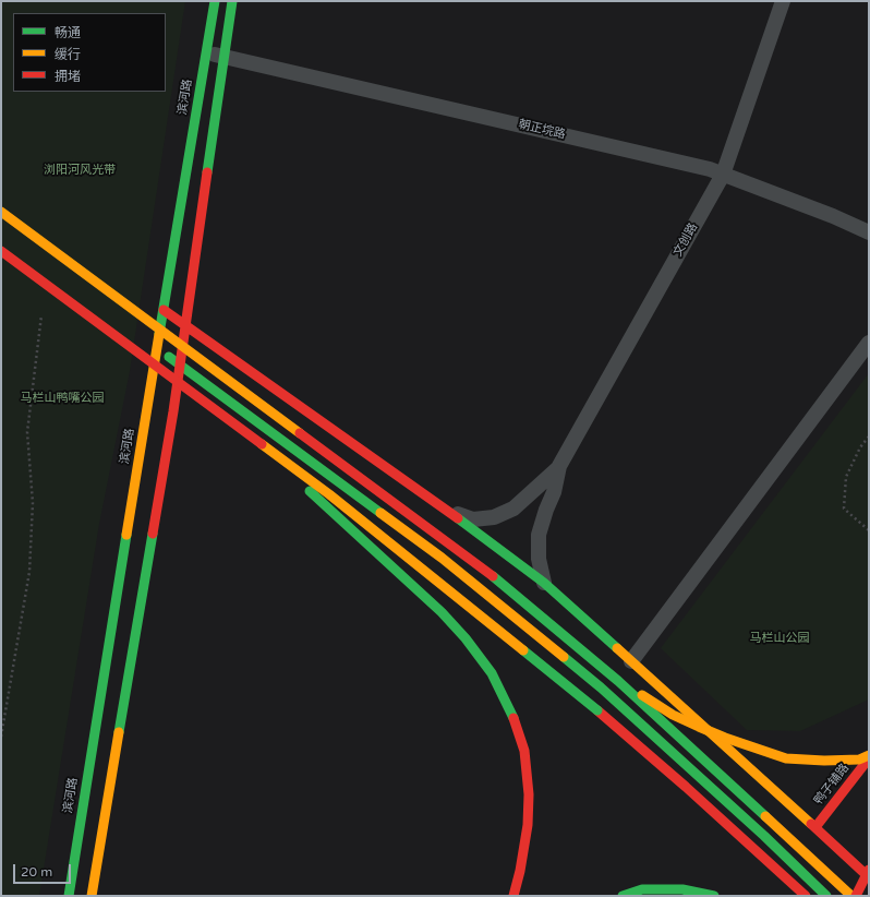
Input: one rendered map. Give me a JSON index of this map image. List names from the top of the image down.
{
  "streets": {
    "main road": ["滨河路", "鸭子铺路"],
    "street": ["朝正垸路", "文创路"]
  },
  "crossings": [
    ["滨河路", "朝正垸路"],
    ["朝正垸路", "文创路"]
  ],
  "parks": ["浏阳河风光带", "马栏山鸭嘴公园", "马栏山公园"],
  "legend": ["畅通", "缓行", "拥堵"],
  "scale_bar": "20 m"
}
